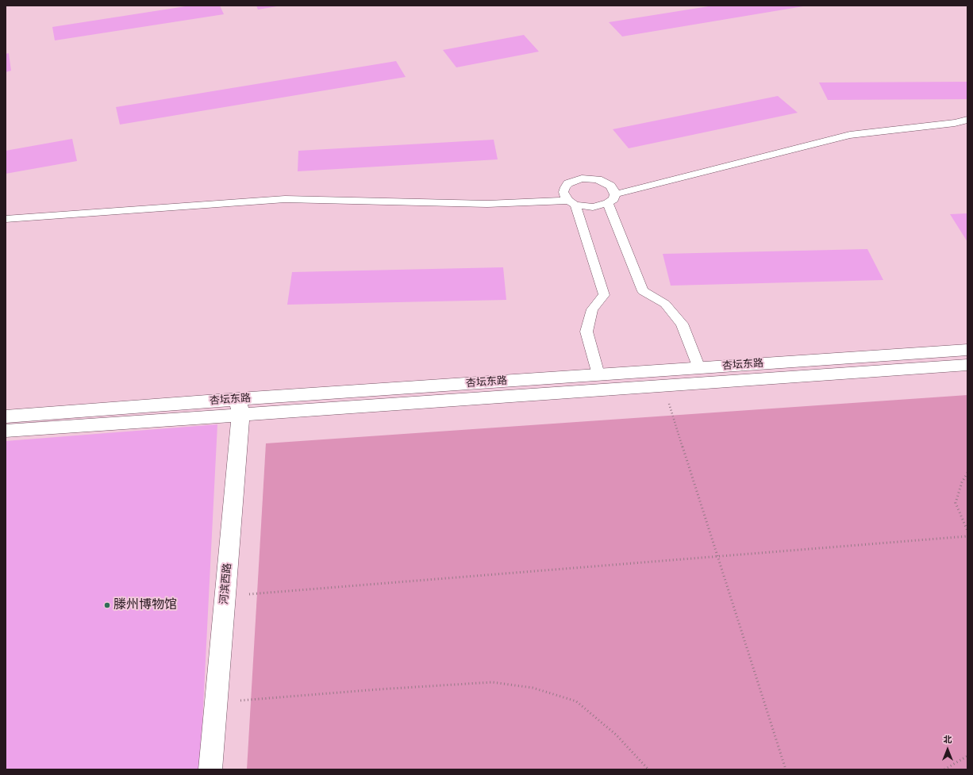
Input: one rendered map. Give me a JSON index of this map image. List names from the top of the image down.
{
  "streets": {
    "street": ["杏坛东路", "河滨西路"]
  },
  "crossings": [
    ["杏坛东路", "河滨西路"]
  ],
  "places": ["滕州博物馆"],
  "north": "top"
}
